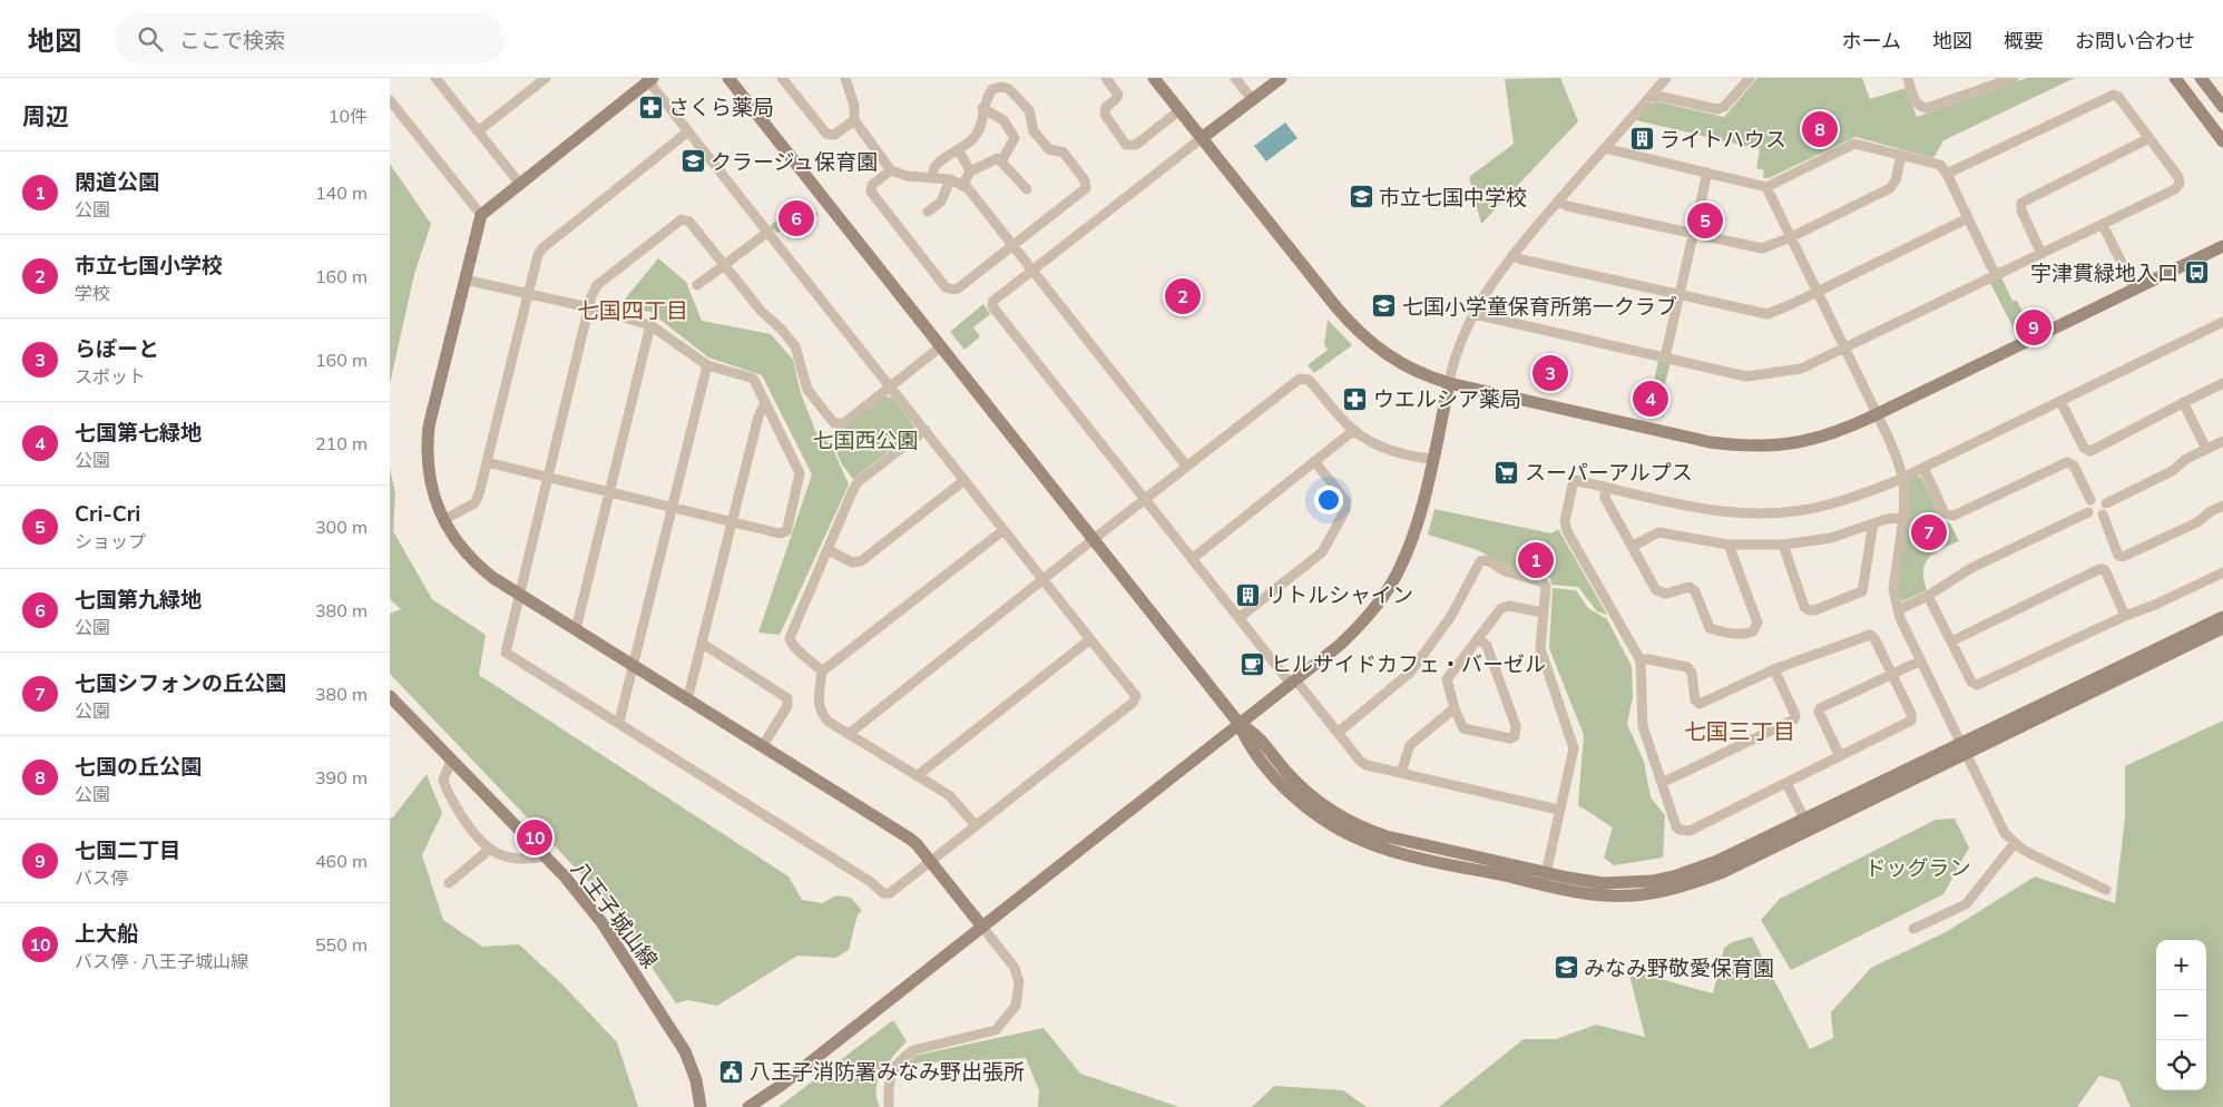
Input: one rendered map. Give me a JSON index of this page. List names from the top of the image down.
{
  "streets": {
    "street": ["八王子城山線"]
  },
  "districts": ["七国四丁目", "七国三丁目"],
  "parks": ["七国西公園", "ドッグラン"],
  "places": {
    "pharmacy": ["さくら薬局", "ウエルシア薬局"],
    "building": ["ライトハウス", "リトルシャイン"],
    "school or university": [
      "クラージュ保育園",
      "市立七国中学校",
      "七国小学童保育所第一クラブ",
      "みなみ野敬愛保育園"
    ],
    "bus stop": ["宇津貫緑地入口"],
    "supermarket": ["スーパーアルプス"],
    "cafe": ["ヒルサイドカフェ・バーゼル"],
    "public building": ["八王子消防署みなみ野出張所"]
  },
  "page": {
    "header": "地図",
    "search": "ここで検索",
    "nav": [
      "ホーム",
      "地図",
      "概要",
      "お問い合わせ"
    ],
    "heading": ["周辺", "10件"],
    "pins": [
      "8",
      "6",
      "5",
      "2",
      "9",
      "3",
      "4",
      "7",
      "1",
      "10"
    ],
    "list": [
      {
        "mark": "1",
        "name": "閑道公園",
        "note": "公園",
        "value": "140 m"
      },
      {
        "mark": "2",
        "name": "市立七国小学校",
        "note": "学校",
        "value": "160 m"
      },
      {
        "mark": "3",
        "name": "らぽーと",
        "note": "スポット",
        "value": "160 m"
      },
      {
        "mark": "4",
        "name": "七国第七緑地",
        "note": "公園",
        "value": "210 m"
      },
      {
        "mark": "5",
        "name": "Cri-Cri",
        "note": "ショップ",
        "value": "300 m"
      },
      {
        "mark": "6",
        "name": "七国第九緑地",
        "note": "公園",
        "value": "380 m"
      },
      {
        "mark": "7",
        "name": "七国シフォンの丘公園",
        "note": "公園",
        "value": "380 m"
      },
      {
        "mark": "8",
        "name": "七国の丘公園",
        "note": "公園",
        "value": "390 m"
      },
      {
        "mark": "9",
        "name": "七国二丁目",
        "note": "バス停",
        "value": "460 m"
      },
      {
        "mark": "10",
        "name": "上大船",
        "note": "バス停 · 八王子城山線",
        "value": "550 m"
      }
    ],
    "map_buttons": ["+", "−"]
  }
}
